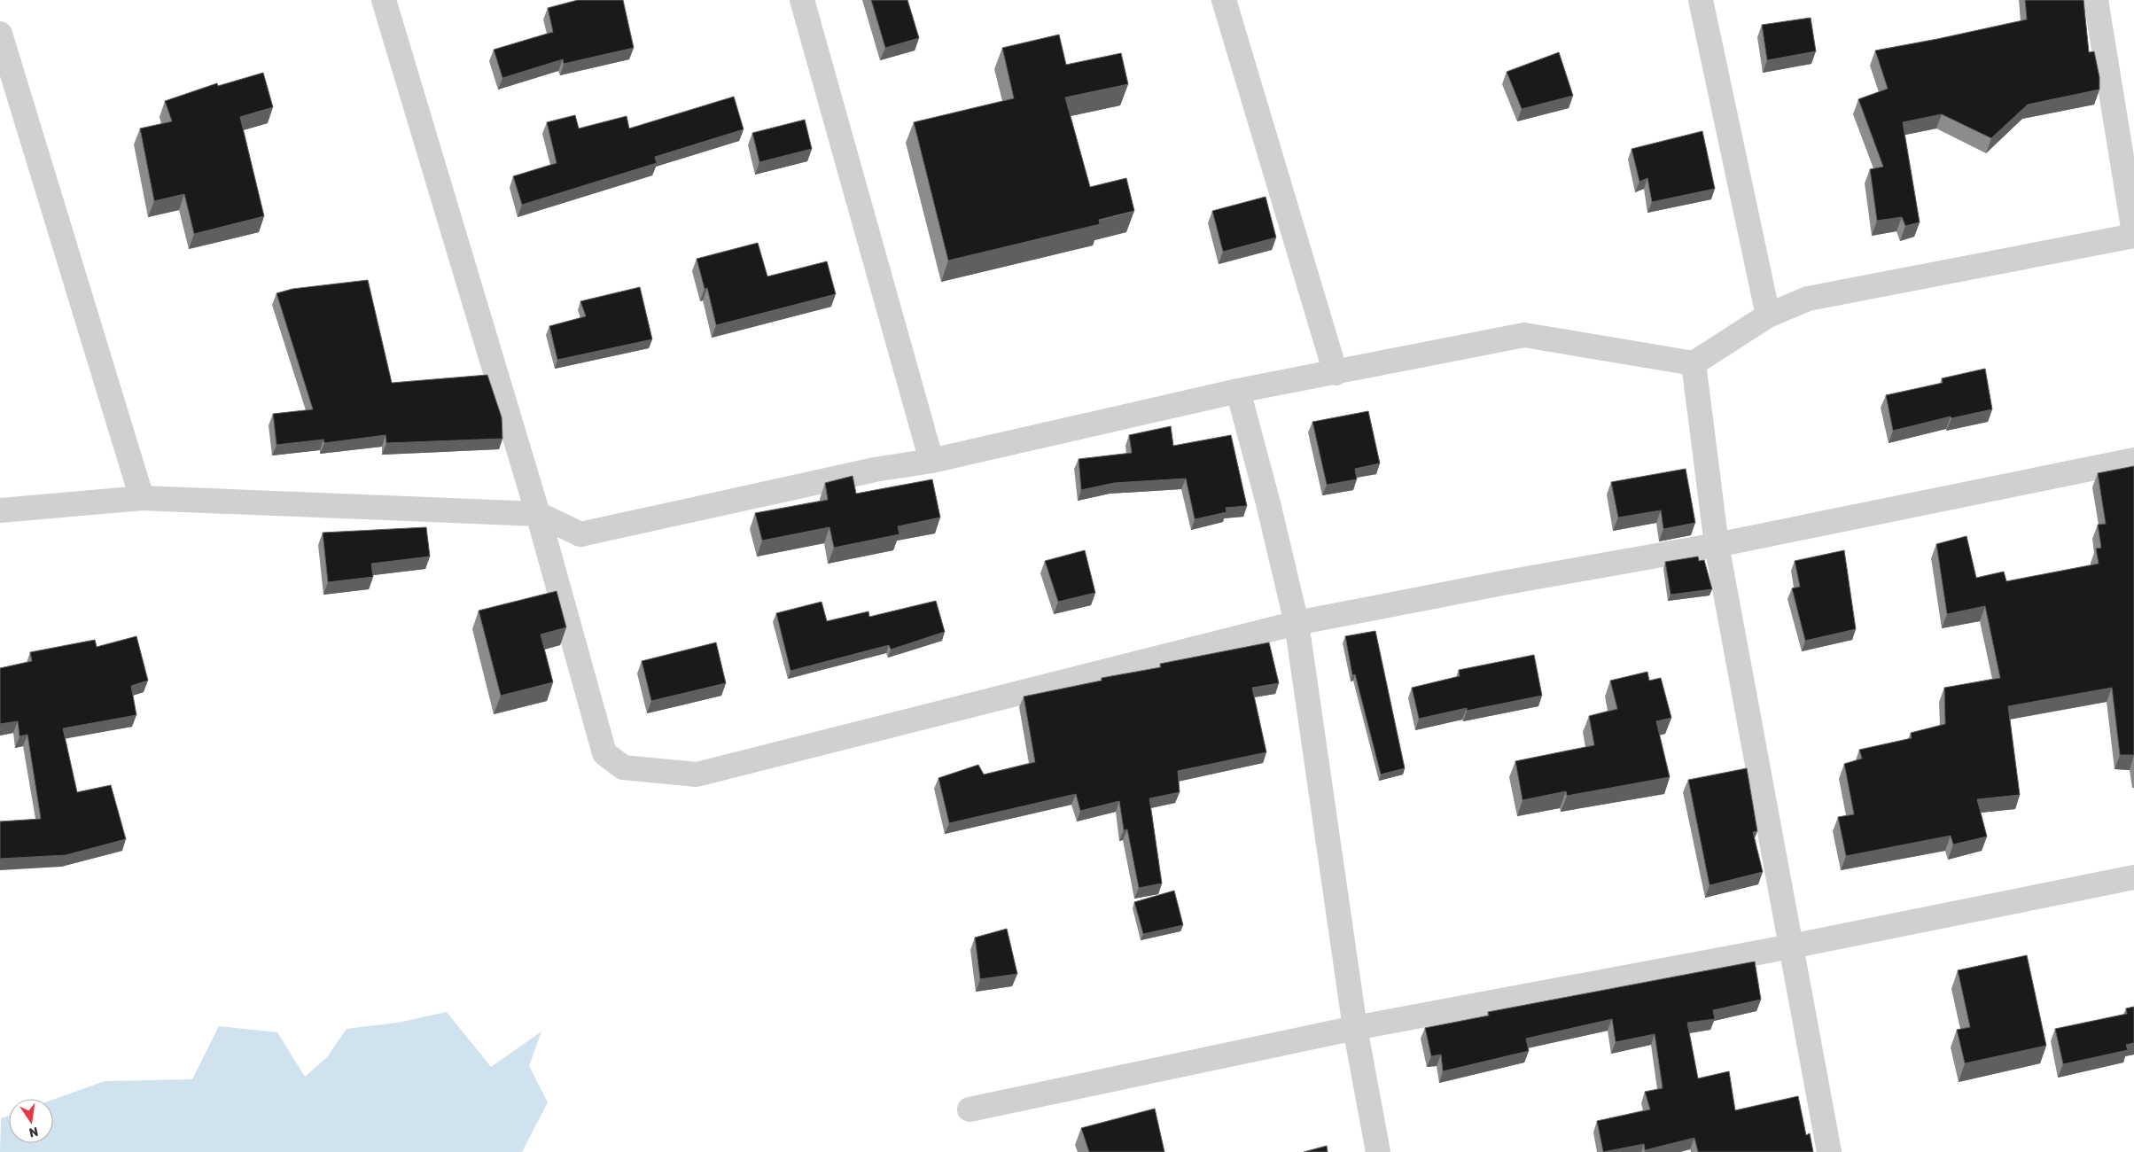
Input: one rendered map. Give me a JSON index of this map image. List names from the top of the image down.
{
  "north": "bottom"
}
